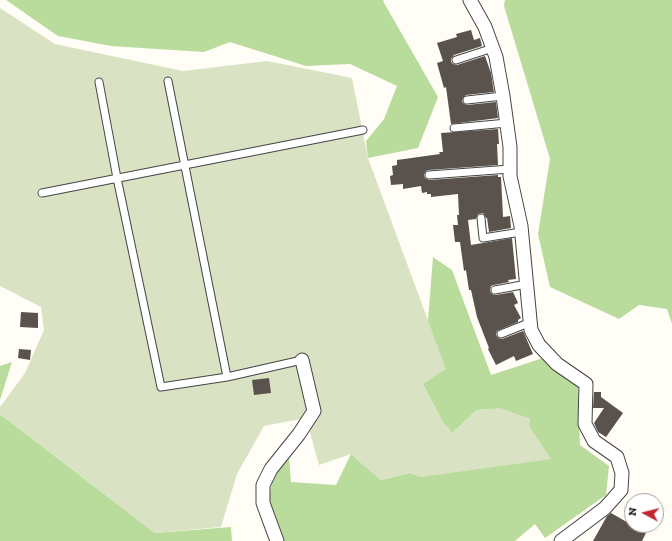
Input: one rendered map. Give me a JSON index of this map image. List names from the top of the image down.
{
  "north": "left"
}
